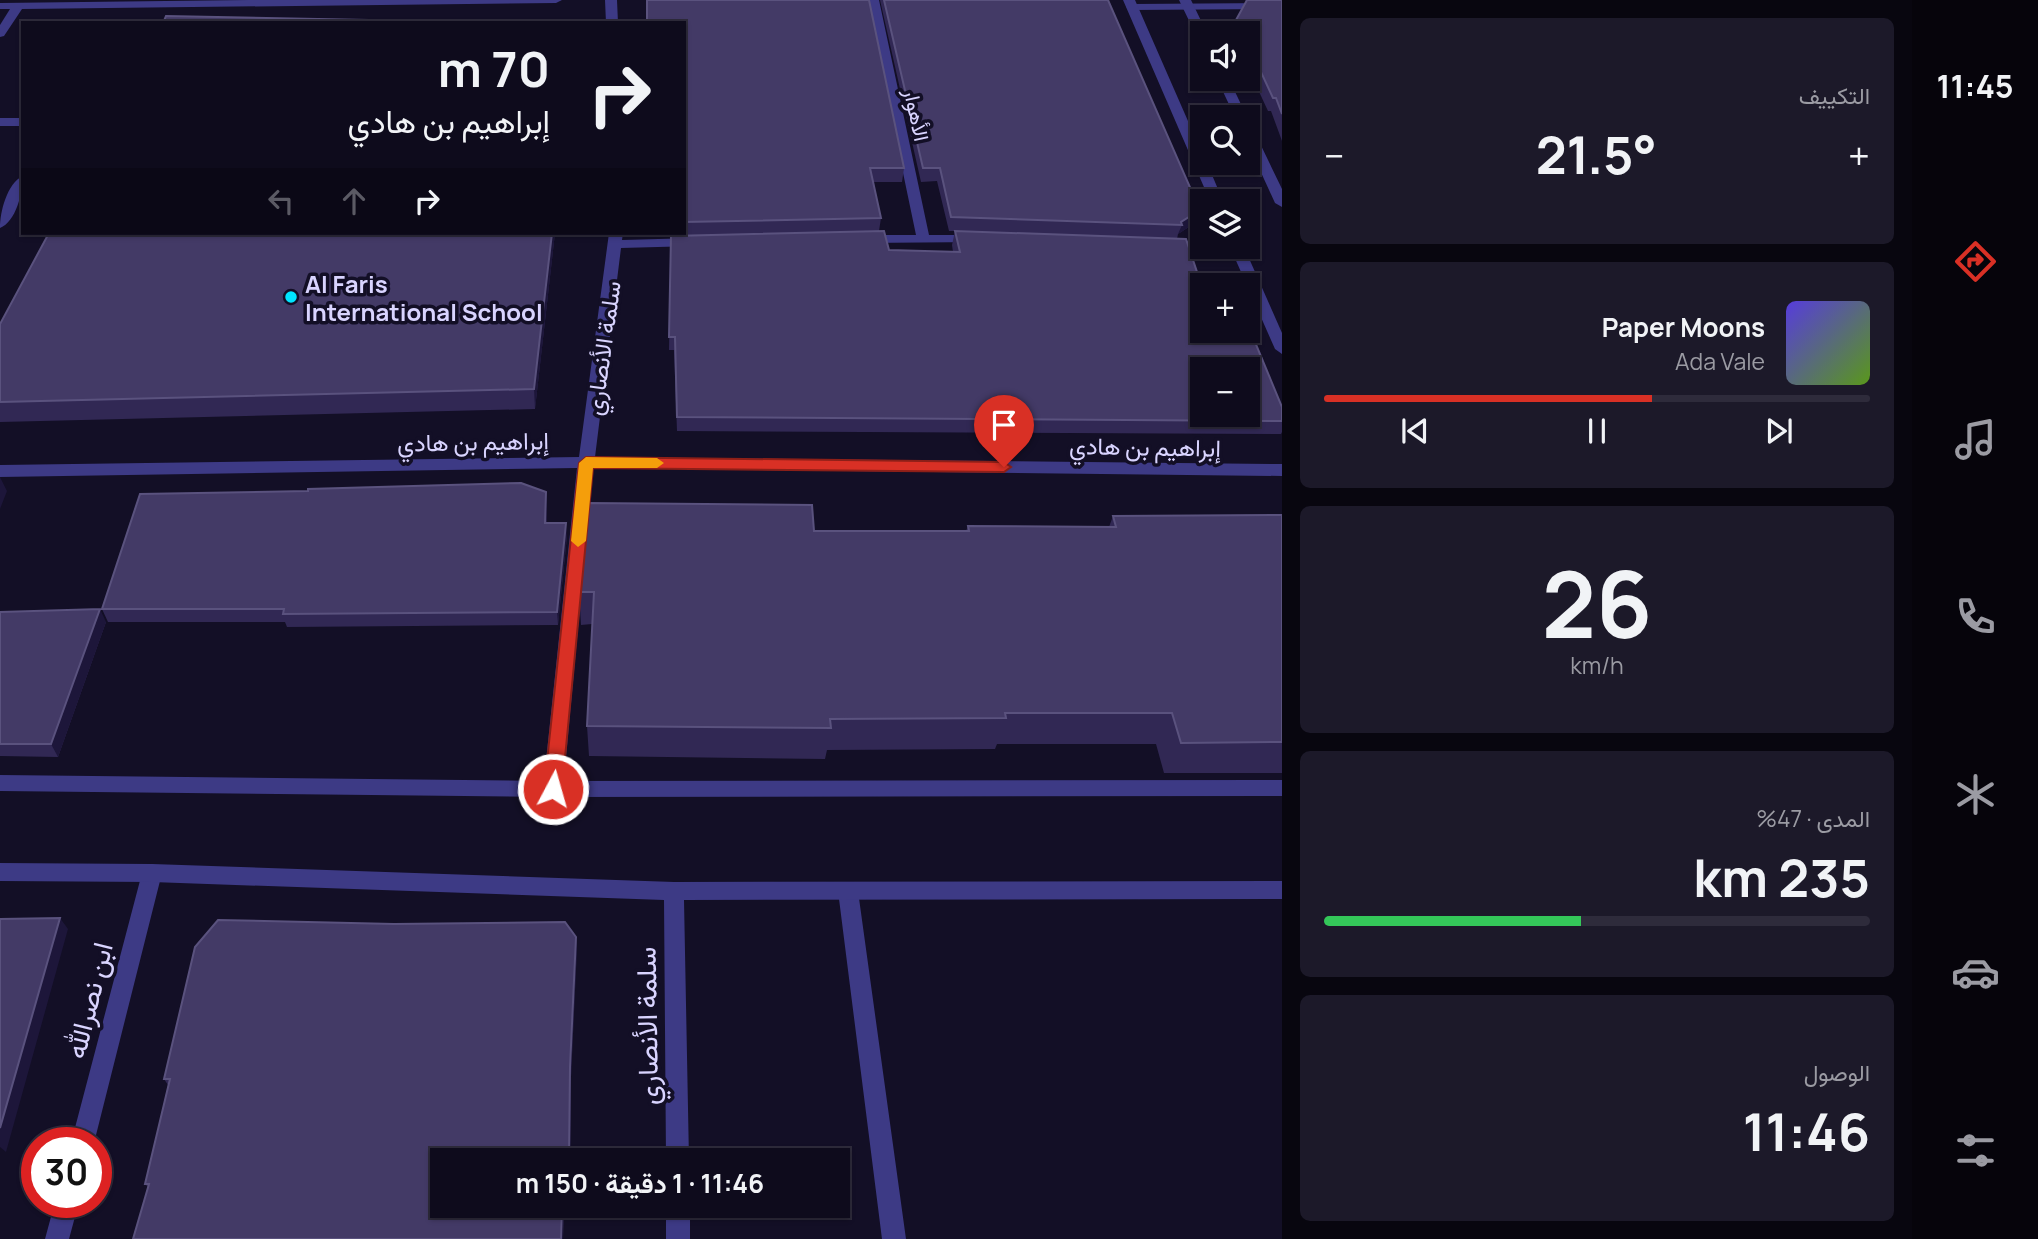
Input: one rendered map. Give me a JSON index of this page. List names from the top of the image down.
{
  "streets": {
    "street": [
      "الأهوار",
      "سلمة الأنصاري",
      "إبراهيم بن هادي",
      "ابن نصرالله"
    ]
  },
  "crossings": [
    ["سلمة الأنصاري", "إبراهيم بن هادي"]
  ],
  "places": ["Al Faris International School"],
  "page": {
    "tabs": "11:45",
    "tile": [
      "التكييف",
      ["26", "km/h"],
      ["المدى · 47%", "235 km"],
      ["الوصول", "11:46"]
    ],
    "map_buttons": ["+", "−"],
    "turn": ["70 m", "إبراهيم بن هادي"],
    "heat": ["−", "21.5°", "+"],
    "song": ["Paper Moons", "Ada Vale"],
    "limit": "30",
    "trip": "11:46 · 1 دقيقة · 150 m"
  }
}
